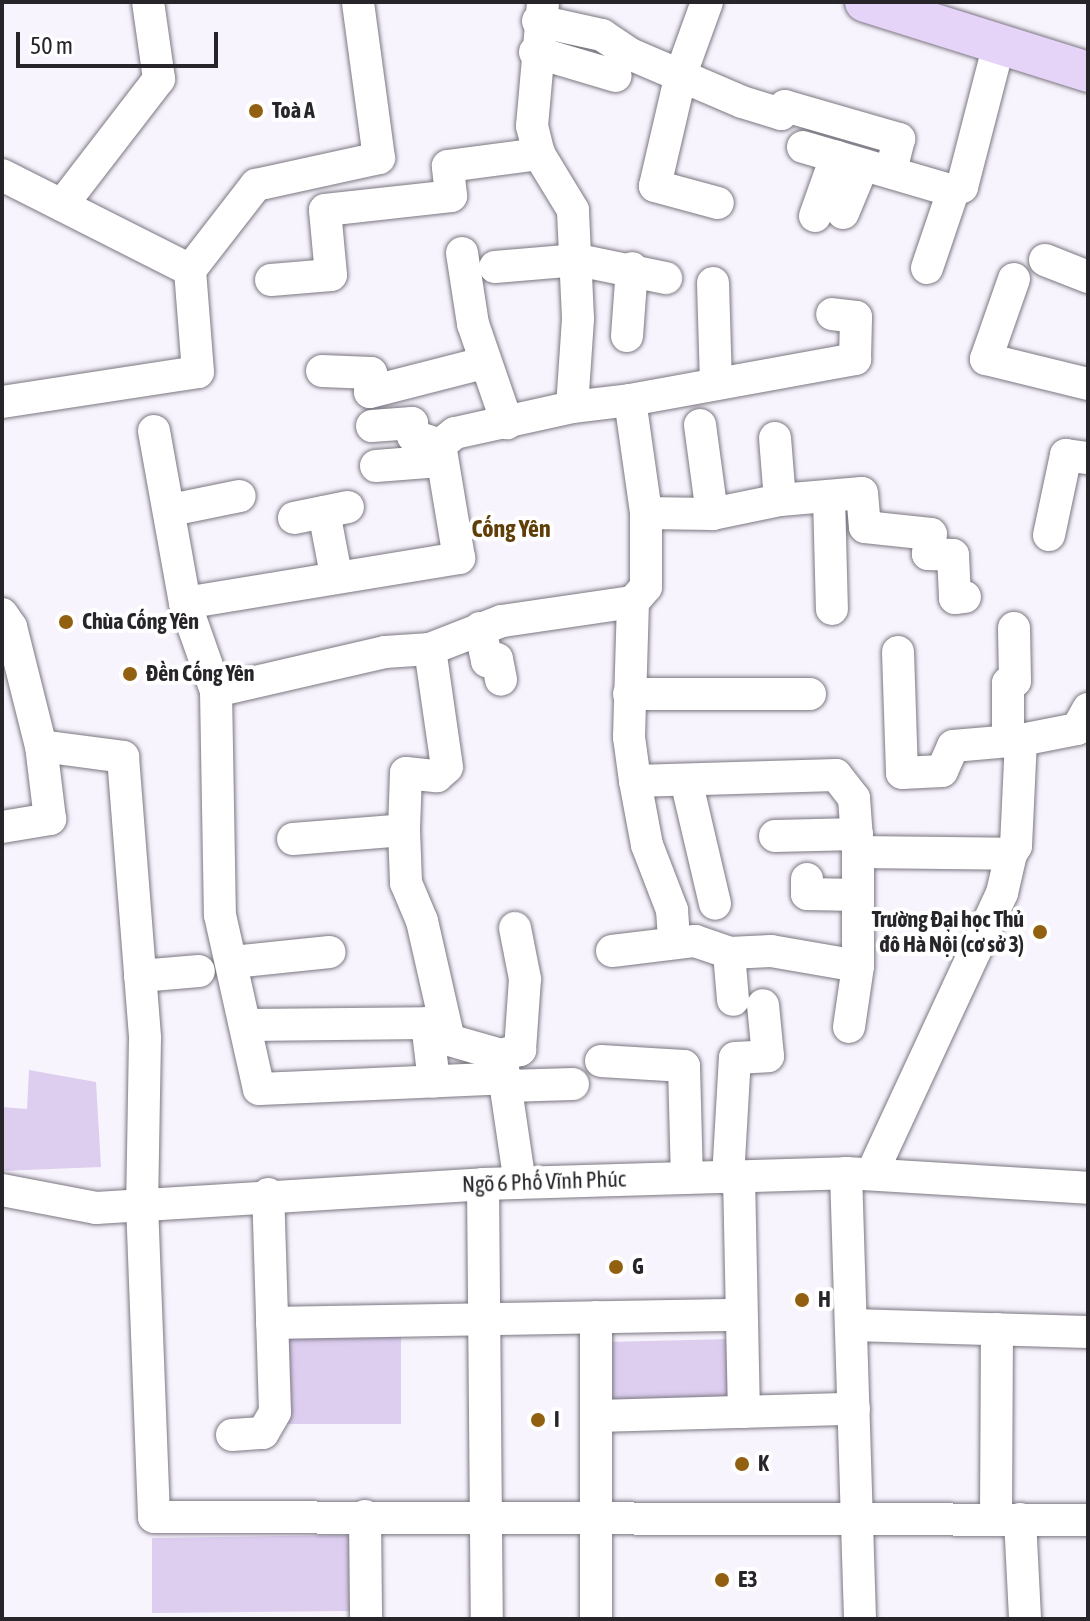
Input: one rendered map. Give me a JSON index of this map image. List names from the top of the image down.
{
  "streets": {
    "street": ["Ngõ 6 Phố Vĩnh Phúc"]
  },
  "districts": ["Cống Yên"],
  "places": [
    "Toà A",
    "Chùa Cống Yên",
    "Đền Cống Yên",
    "Trường Đại học Thủ đô Hà Nội (cơ sở 3)",
    "G",
    "H",
    "I",
    "K",
    "E3"
  ],
  "scale_bar": "50 m"
}
